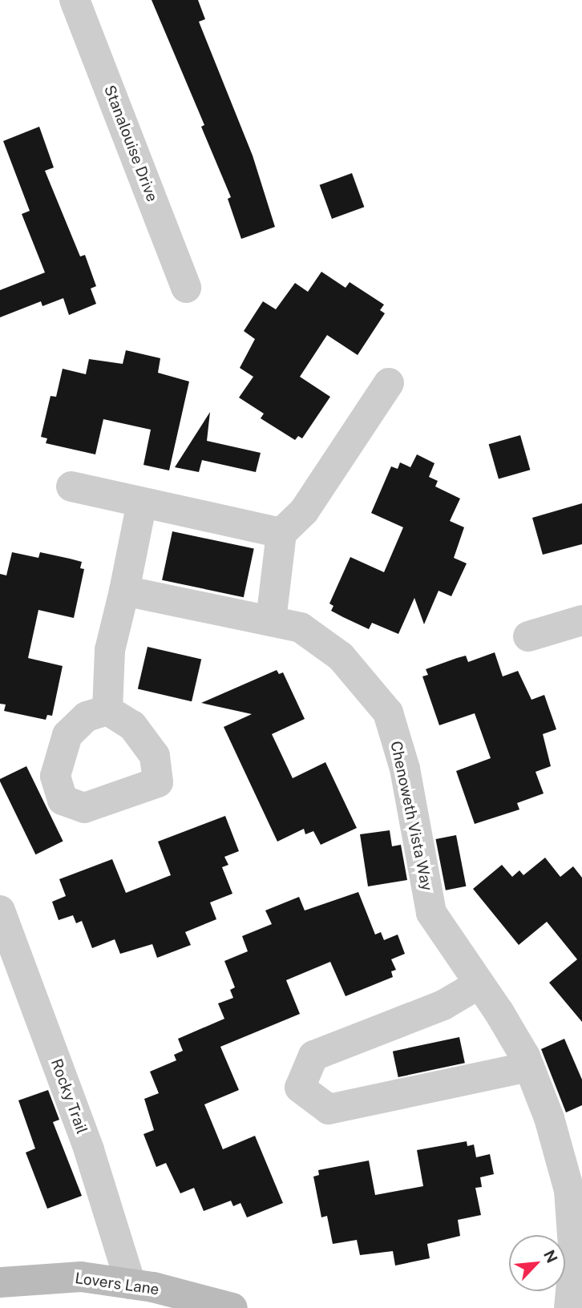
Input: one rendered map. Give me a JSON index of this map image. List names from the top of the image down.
{
  "streets": {
    "main road": ["Lovers Lane"],
    "street": ["Stanalouise Drive", "Chenoweth Vista Way", "Rocky Trail"]
  },
  "crossings": [
    ["Rocky Trail", "Lovers Lane"]
  ],
  "north": "top right"
}
